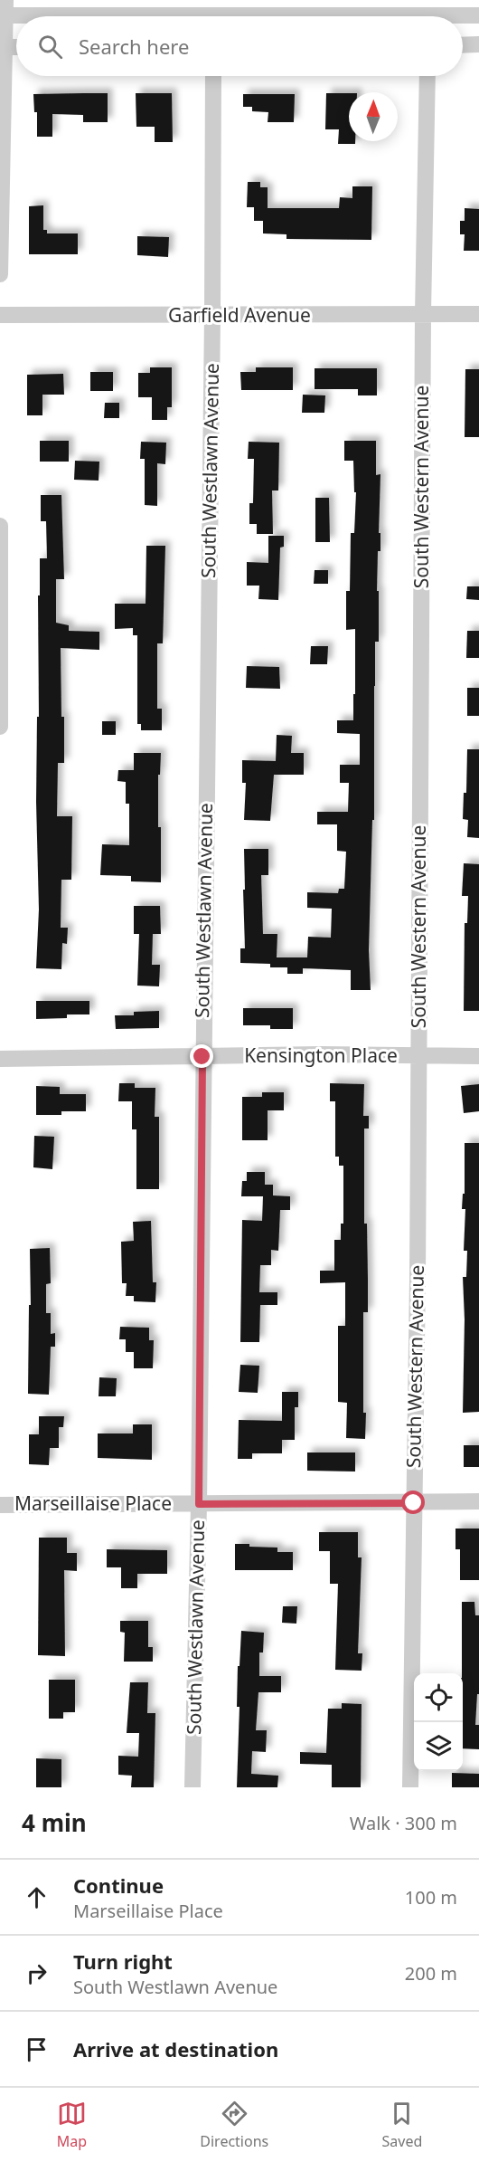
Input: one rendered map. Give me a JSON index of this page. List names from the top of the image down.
{
  "streets": {
    "street": [
      "Garfield Avenue",
      "South Westlawn Avenue",
      "South Western Avenue",
      "Kensington Place",
      "Marseillaise Place"
    ]
  },
  "crossings": [
    ["Garfield Avenue", "South Westlawn Avenue"],
    ["Garfield Avenue", "South Western Avenue"],
    ["South Westlawn Avenue", "Kensington Place"],
    ["South Westlawn Avenue", "Marseillaise Place"],
    ["South Western Avenue", "Kensington Place"],
    ["South Western Avenue", "Marseillaise Place"]
  ],
  "north": "top",
  "page": {
    "search": "Search here",
    "heading": ["4 min", "Walk · 300 m"],
    "list": [
      ["Continue", "Marseillaise Place", "100 m"],
      ["Turn right", "South Westlawn Avenue", "200 m"],
      "Arrive at destination"
    ],
    "nav": ["Map", "Directions", "Saved"]
  }
}
